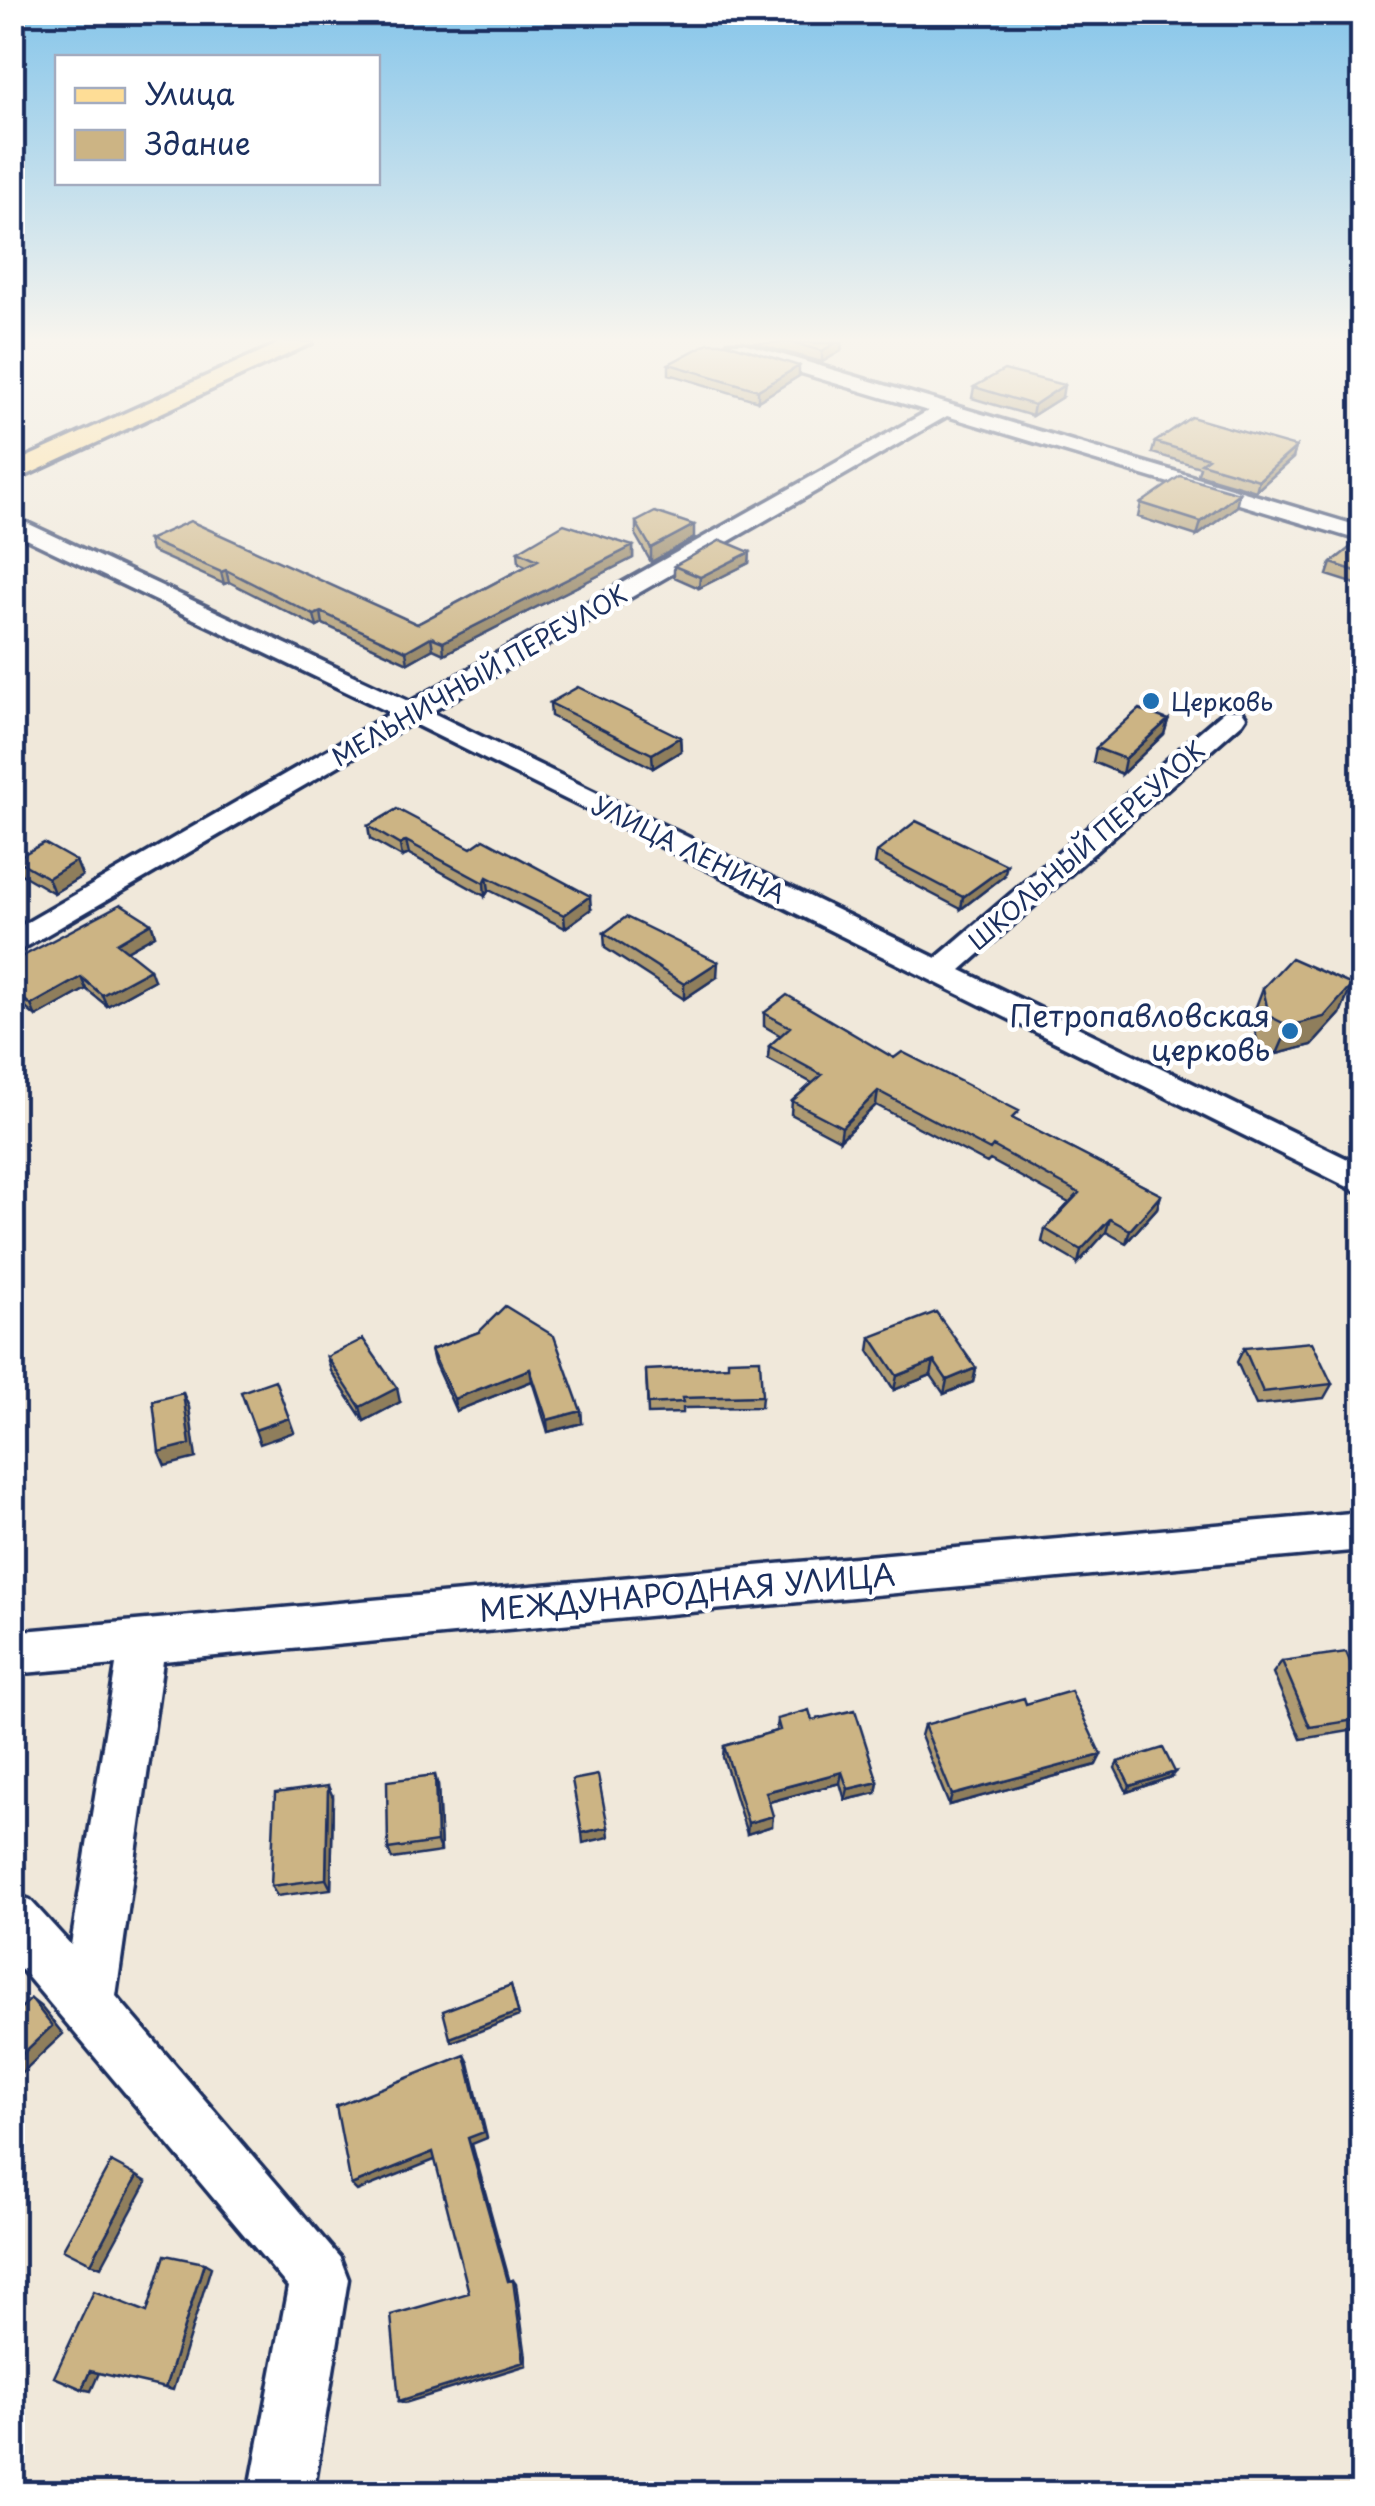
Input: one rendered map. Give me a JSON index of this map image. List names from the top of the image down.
{
  "streets": {
    "street": [
      "МЕЛЬНИЧНЫЙ ПЕРЕУЛОК",
      "ШКОЛЬНЫЙ ПЕРЕУЛОК",
      "УЛИЦА ЛЕНИНА",
      "МЕЖДУНАРОДНАЯ УЛИЦА"
    ]
  },
  "crossings": [
    ["МЕЛЬНИЧНЫЙ ПЕРЕУЛОК", "УЛИЦА ЛЕНИНА"],
    ["ШКОЛЬНЫЙ ПЕРЕУЛОК", "УЛИЦА ЛЕНИНА"]
  ],
  "places": ["Церковь", "Петропавловская церковь"],
  "legend": ["Улица", "Здание"]
}
